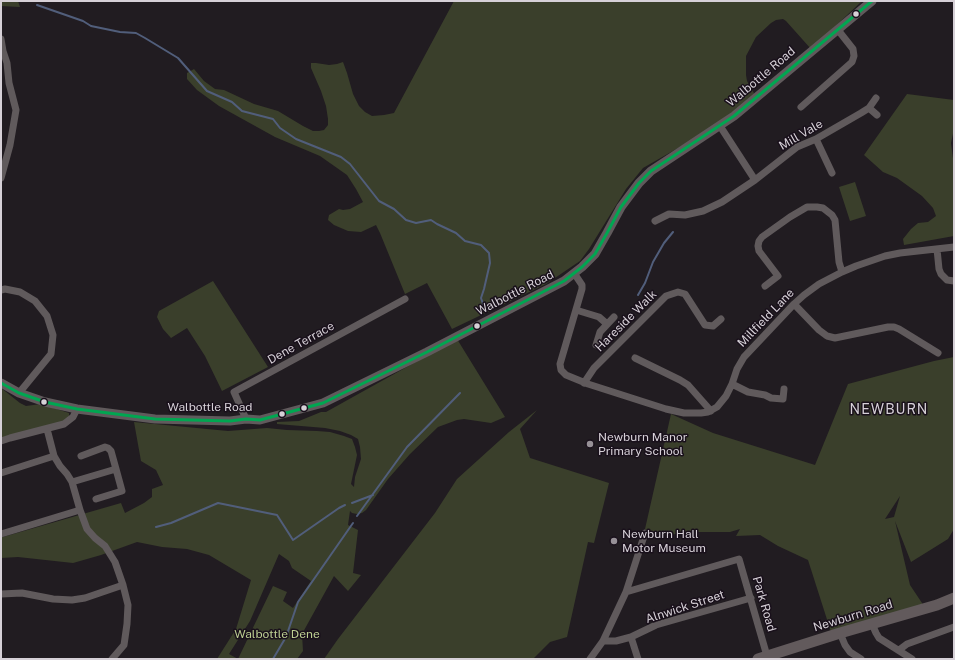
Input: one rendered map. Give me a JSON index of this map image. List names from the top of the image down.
{
  "streets": {
    "main road": ["Newburn Road"],
    "street": [
      "Walbottle Road",
      "Mill Vale",
      "Millfield Lane",
      "Hareside Walk",
      "Dene Terrace",
      "Park Road",
      "Alnwick Street"
    ]
  },
  "crossings": [
    ["Walbottle Road", "Dene Terrace"],
    ["Park Road", "Alnwick Street"],
    ["Park Road", "Newburn Road"]
  ],
  "districts": ["NEWBURN"],
  "parks": ["Walbottle Dene"],
  "places": ["Newburn Manor Primary School", "Newburn Hall Motor Museum"]
}
